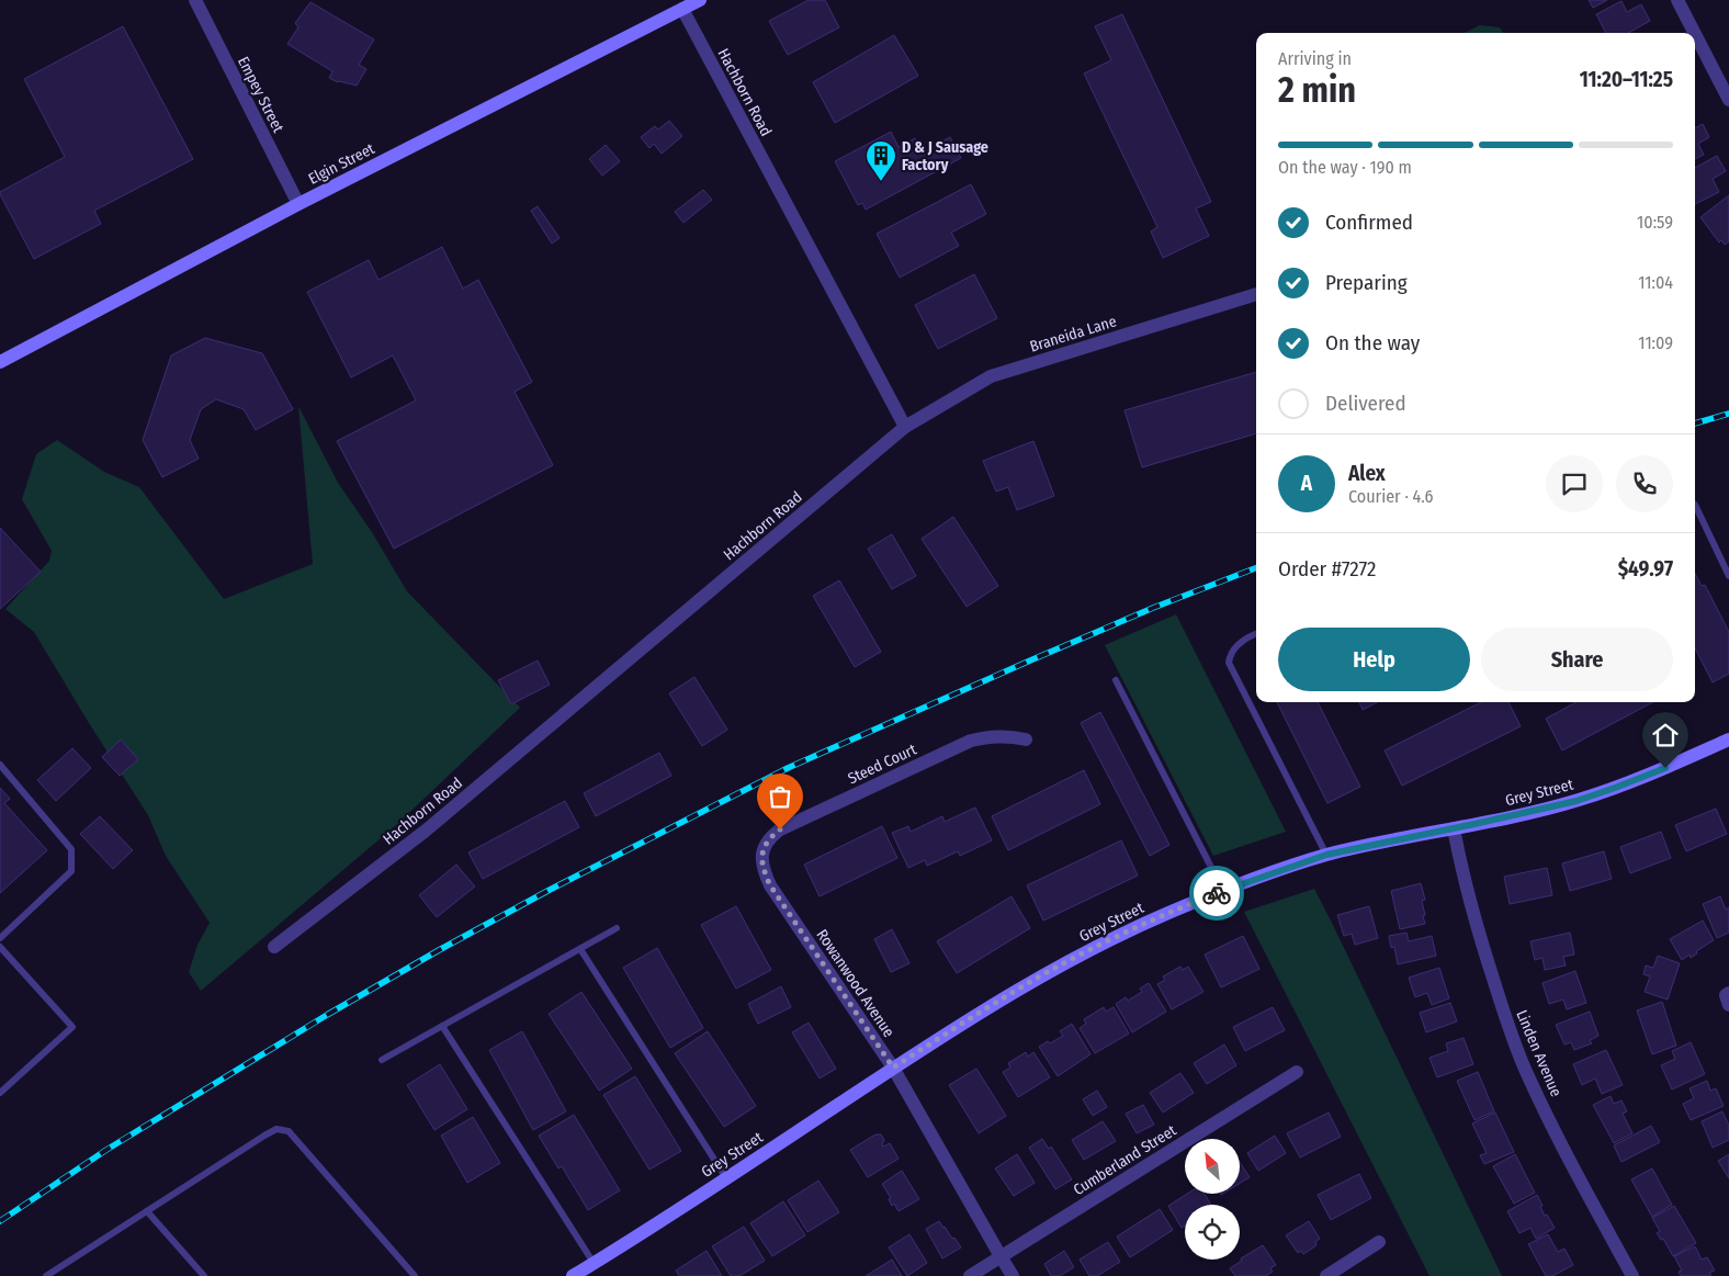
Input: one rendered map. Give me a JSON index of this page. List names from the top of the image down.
{
  "streets": {
    "street": [
      "Hachborn Road",
      "Empey Street",
      "Elgin Street",
      "Braneida Lane",
      "Steed Court",
      "Grey Street",
      "Rowanwood Avenue",
      "Linden Avenue",
      "Cumberland Street"
    ]
  },
  "crossings": [
    ["Hachborn Road", "Elgin Street"],
    ["Hachborn Road", "Braneida Lane"],
    ["Empey Street", "Elgin Street"],
    ["Steed Court", "Rowanwood Avenue"],
    ["Grey Street", "Rowanwood Avenue"],
    ["Grey Street", "Linden Avenue"],
    ["Rowanwood Avenue", "Cumberland Street"]
  ],
  "places": {
    "building": ["D & J Sausage Factory"]
  },
  "north": "top left",
  "page": {
    "heading": ["2 min", "Arriving in", "11:20–11:25"],
    "panel": [
      "Alex",
      "Courier · 4.6",
      "Order #7272",
      "$49.97"
    ],
    "bar": "On the way · 190 m",
    "list": [
      ["Confirmed", "10:59"],
      ["Preparing", "11:04"],
      ["On the way", "11:09"],
      "Delivered"
    ],
    "round": "A",
    "buttons": ["Help", "Share"]
  }
}
